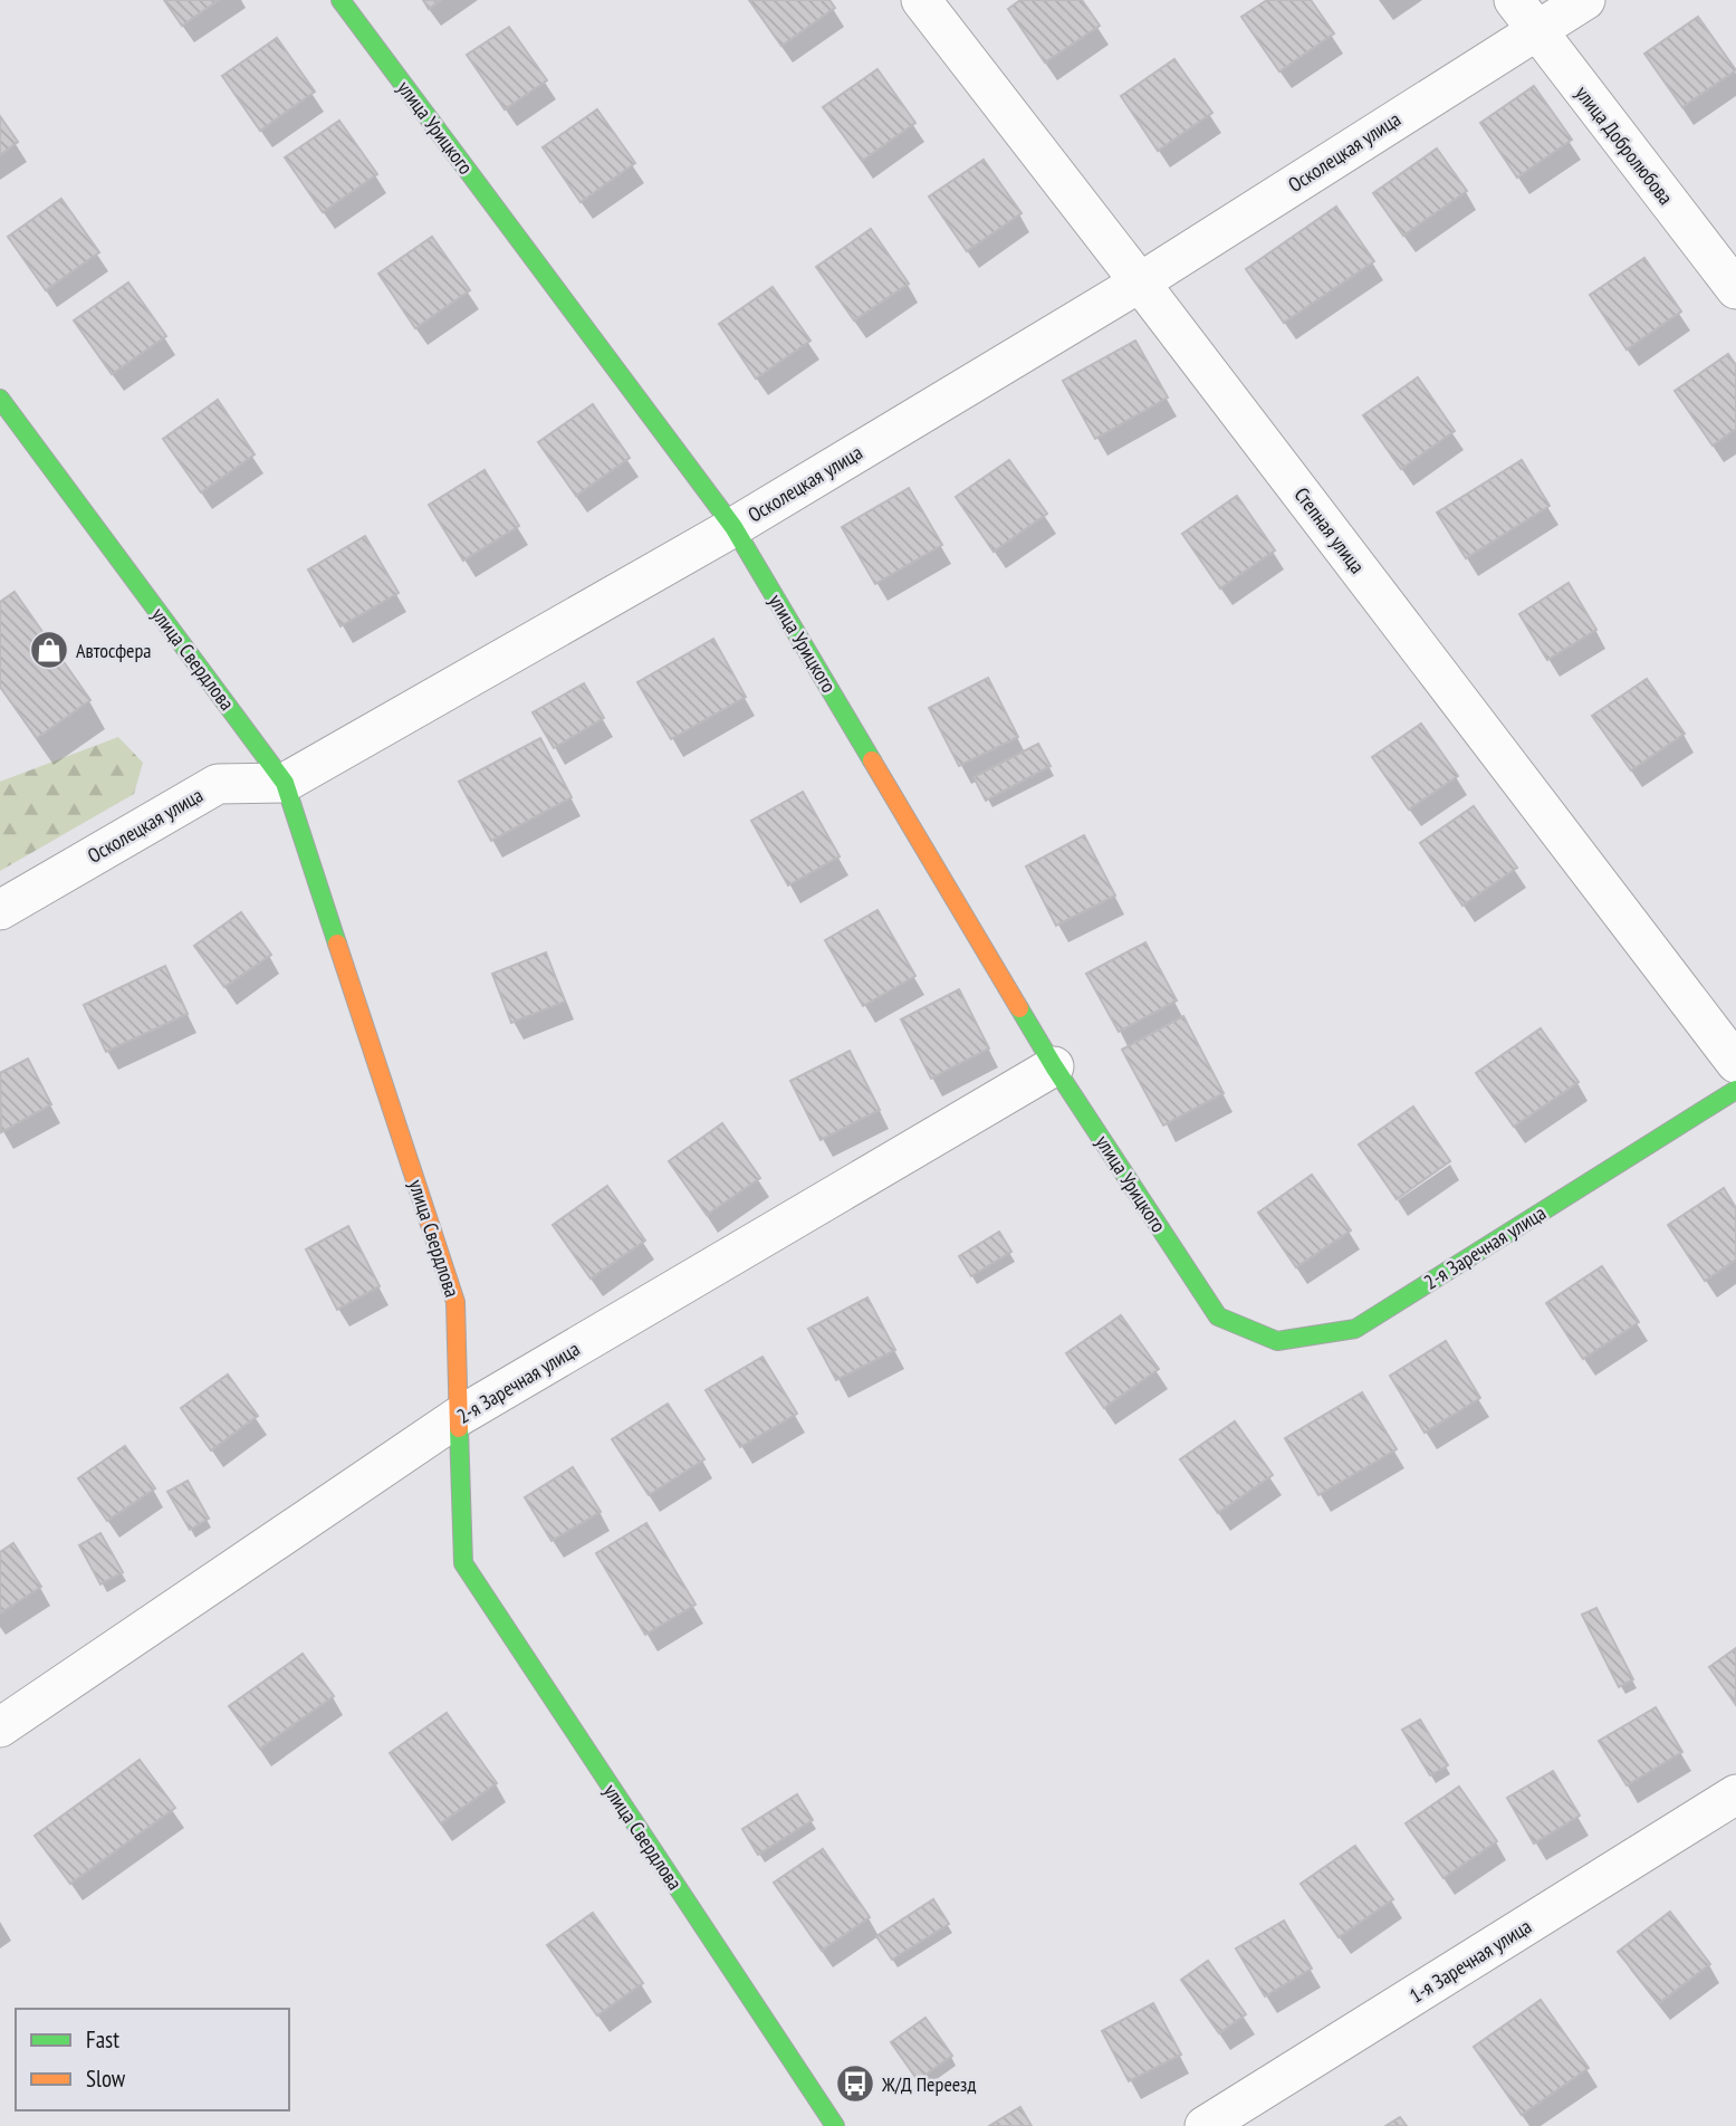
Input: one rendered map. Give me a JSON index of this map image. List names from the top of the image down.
{
  "streets": {
    "street": [
      "улица Урицкого",
      "улица Добролюбова",
      "Осколецкая улица",
      "Степная улица",
      "улица Свердлова",
      "2-я Заречная улица",
      "1-я Заречная улица"
    ]
  },
  "crossings": [
    ["улица Урицкого", "Осколецкая улица"],
    ["улица Урицкого", "2-я Заречная улица"],
    ["улица Добролюбова", "Осколецкая улица"],
    ["Осколецкая улица", "Степная улица"],
    ["Осколецкая улица", "улица Свердлова"],
    ["улица Свердлова", "2-я Заречная улица"]
  ],
  "places": {
    "shop": ["Автосфера"],
    "bus stop": ["Ж/Д Переезд"]
  },
  "legend": ["Fast", "Slow"]
}
